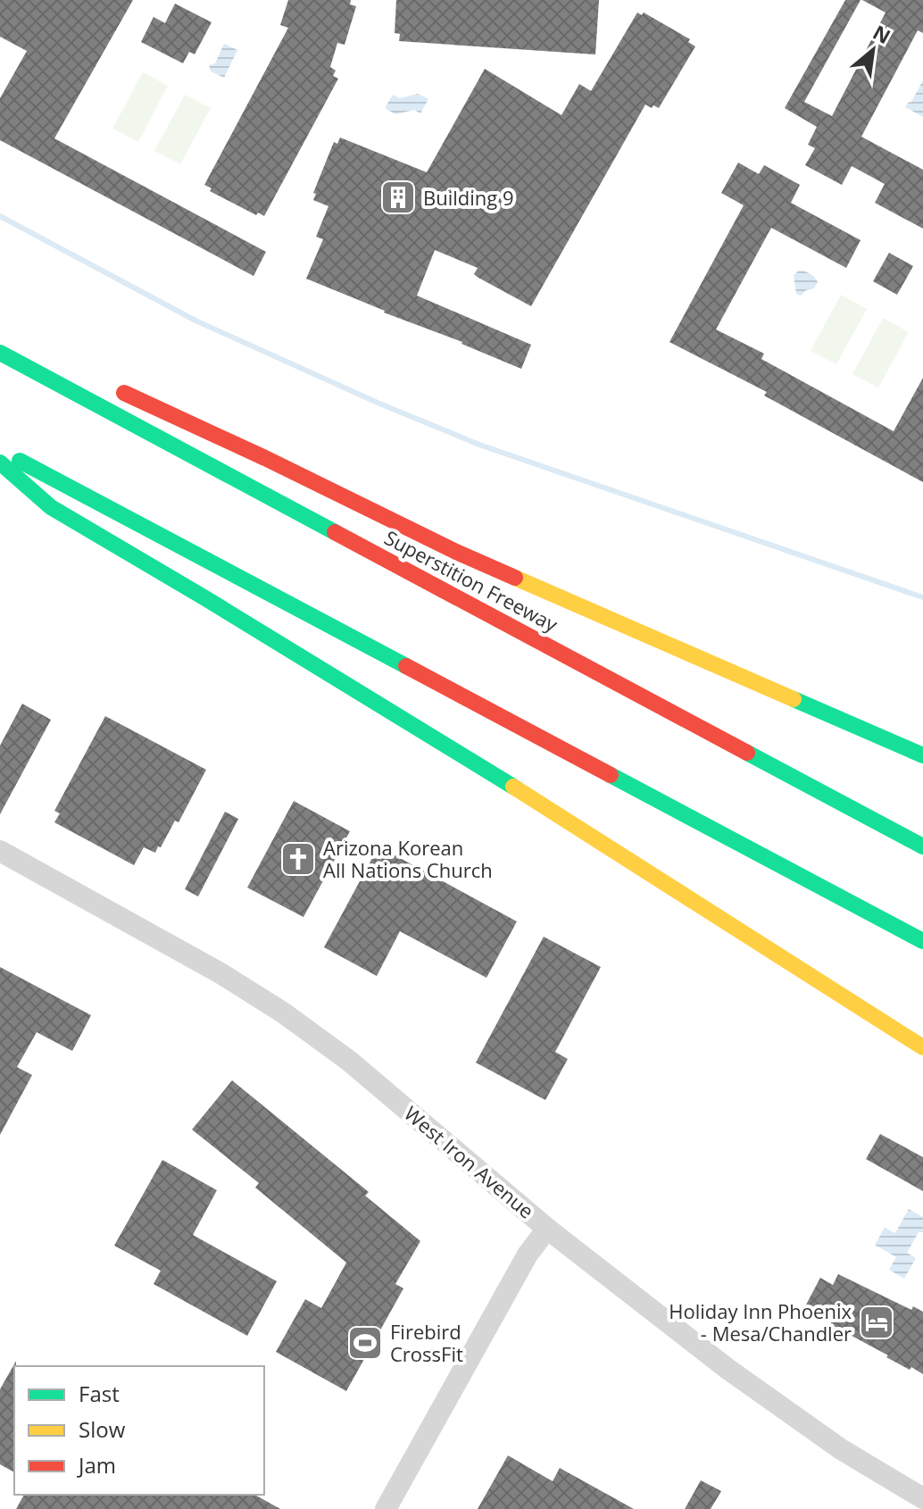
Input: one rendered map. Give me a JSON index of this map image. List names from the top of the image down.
{
  "streets": {
    "highway": ["Superstition Freeway"],
    "street": ["West Iron Avenue"]
  },
  "places": {
    "building": ["Building 9"],
    "church": ["Arizona Korean All Nations Church"],
    "hotel": ["Holiday Inn Phoenix - Mesa/Chandler"],
    "sports": ["Firebird CrossFit"]
  },
  "legend": ["Fast", "Slow", "Jam"],
  "north": "top right"
}
